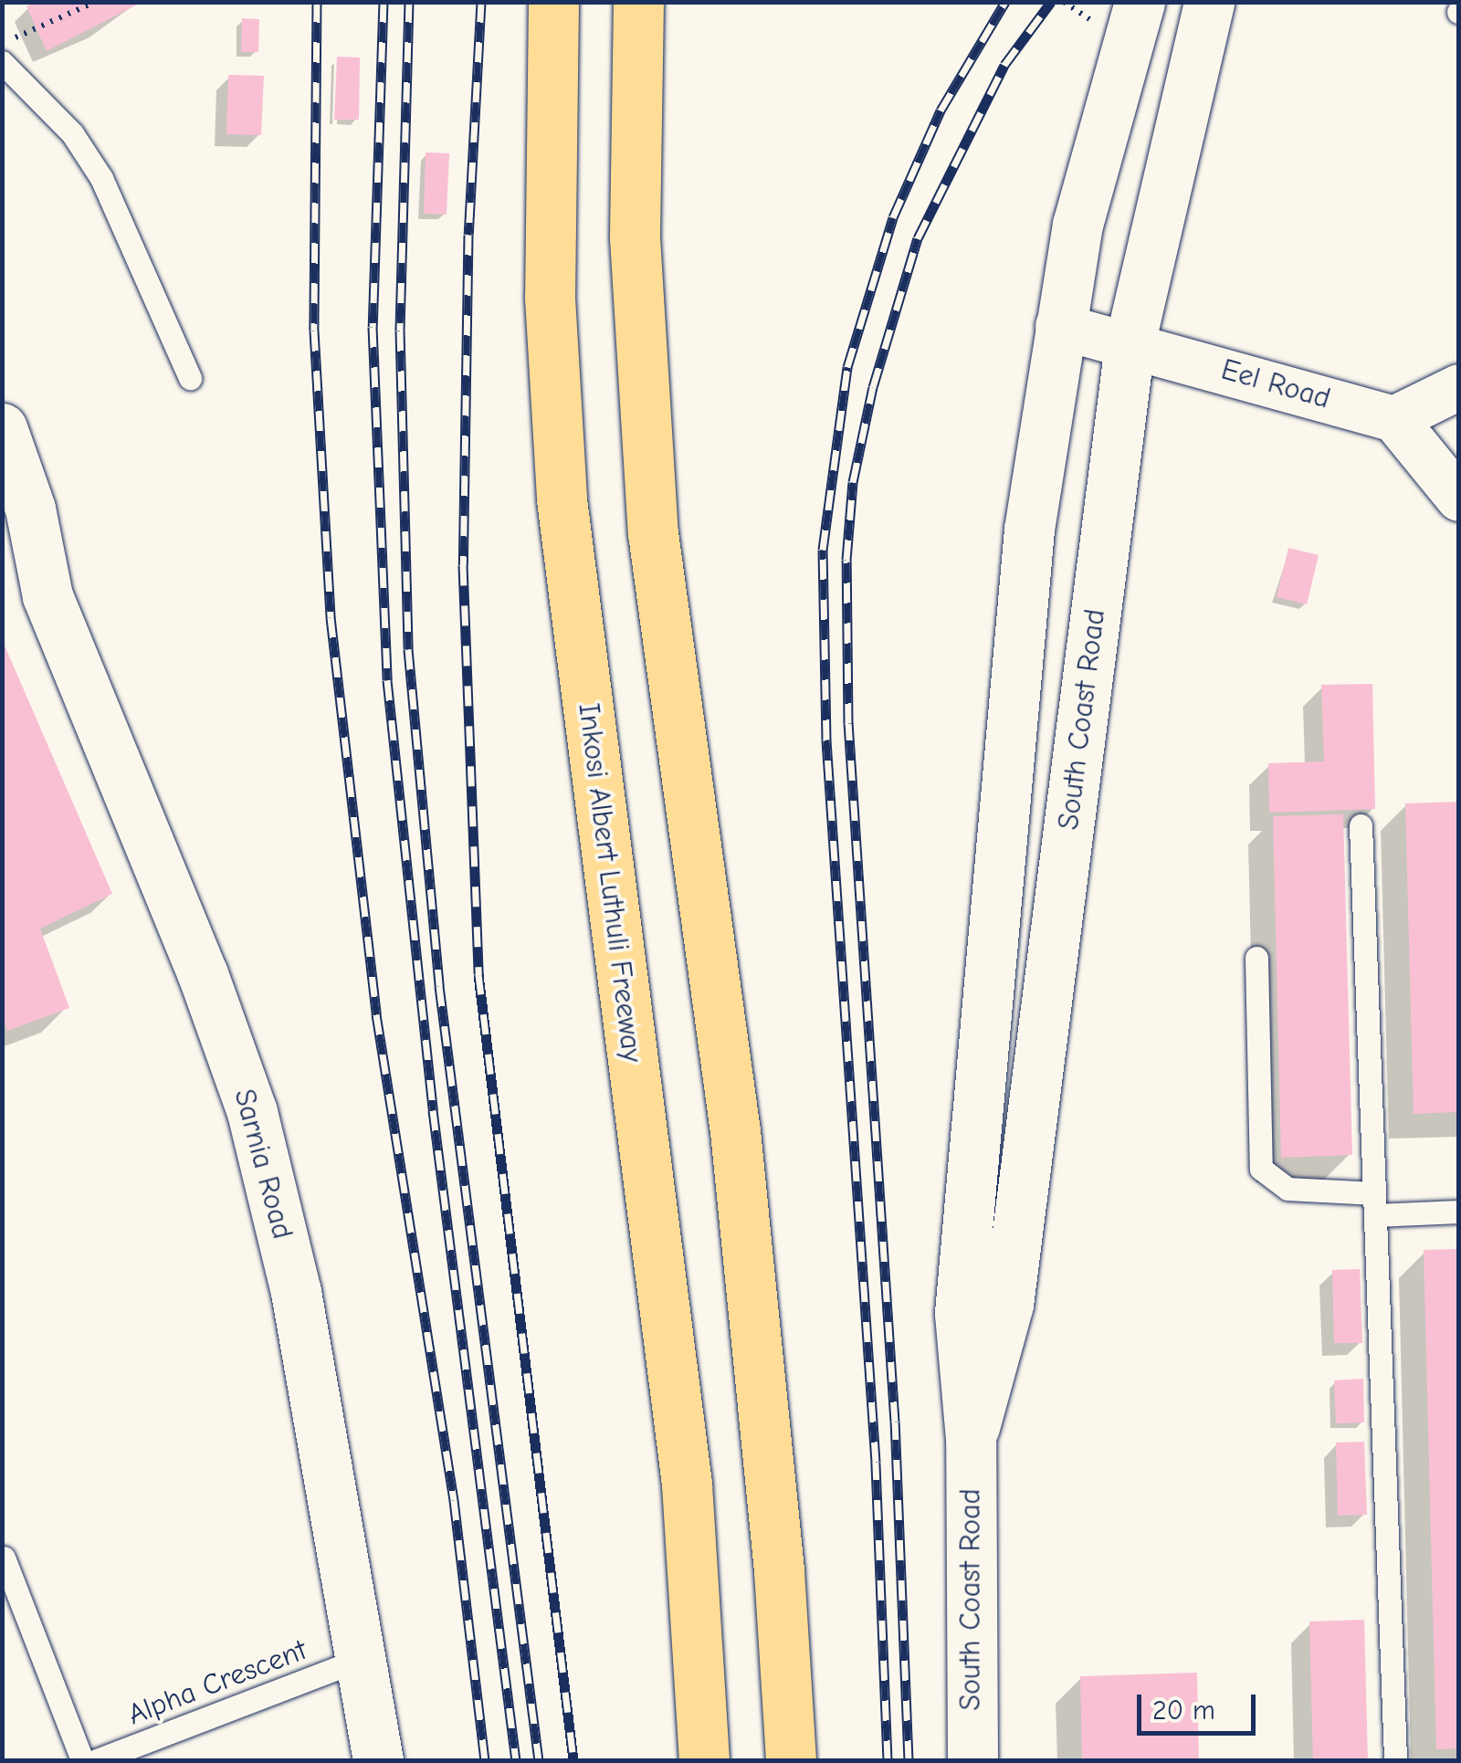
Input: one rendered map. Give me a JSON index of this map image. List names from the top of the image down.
{
  "streets": {
    "highway": ["Inkosi Albert Luthuli Freeway"],
    "street": ["Eel Road", "South Coast Road", "Sarnia Road"],
    "lane": ["Alpha Crescent"]
  },
  "crossings": [
    ["Eel Road", "South Coast Road"],
    ["Sarnia Road", "Alpha Crescent"]
  ],
  "scale_bar": "20 m"
}
